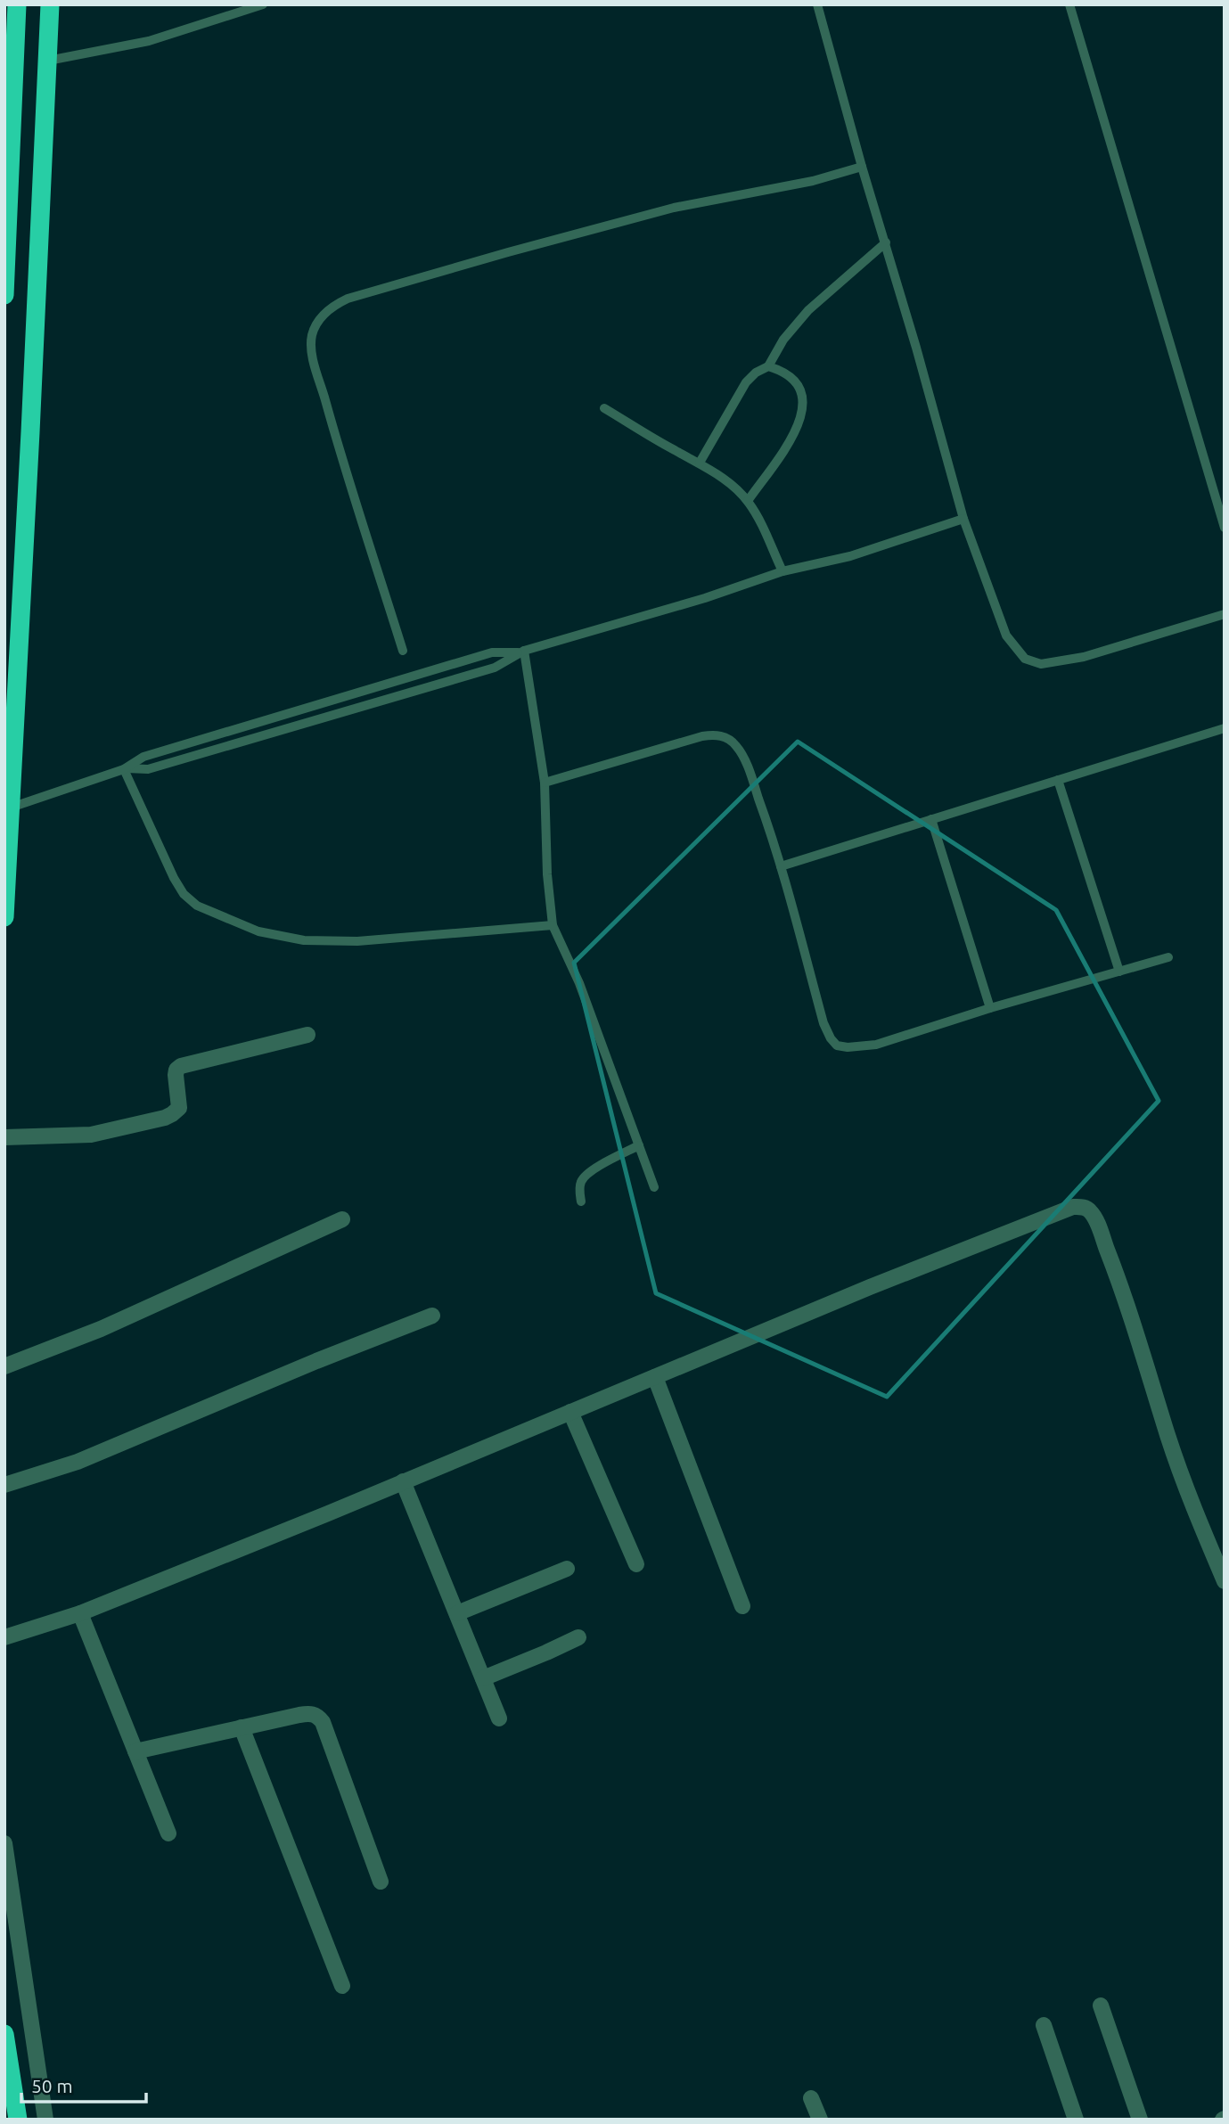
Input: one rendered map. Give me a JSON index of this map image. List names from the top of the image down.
{
  "scale_bar": "50 m"
}
